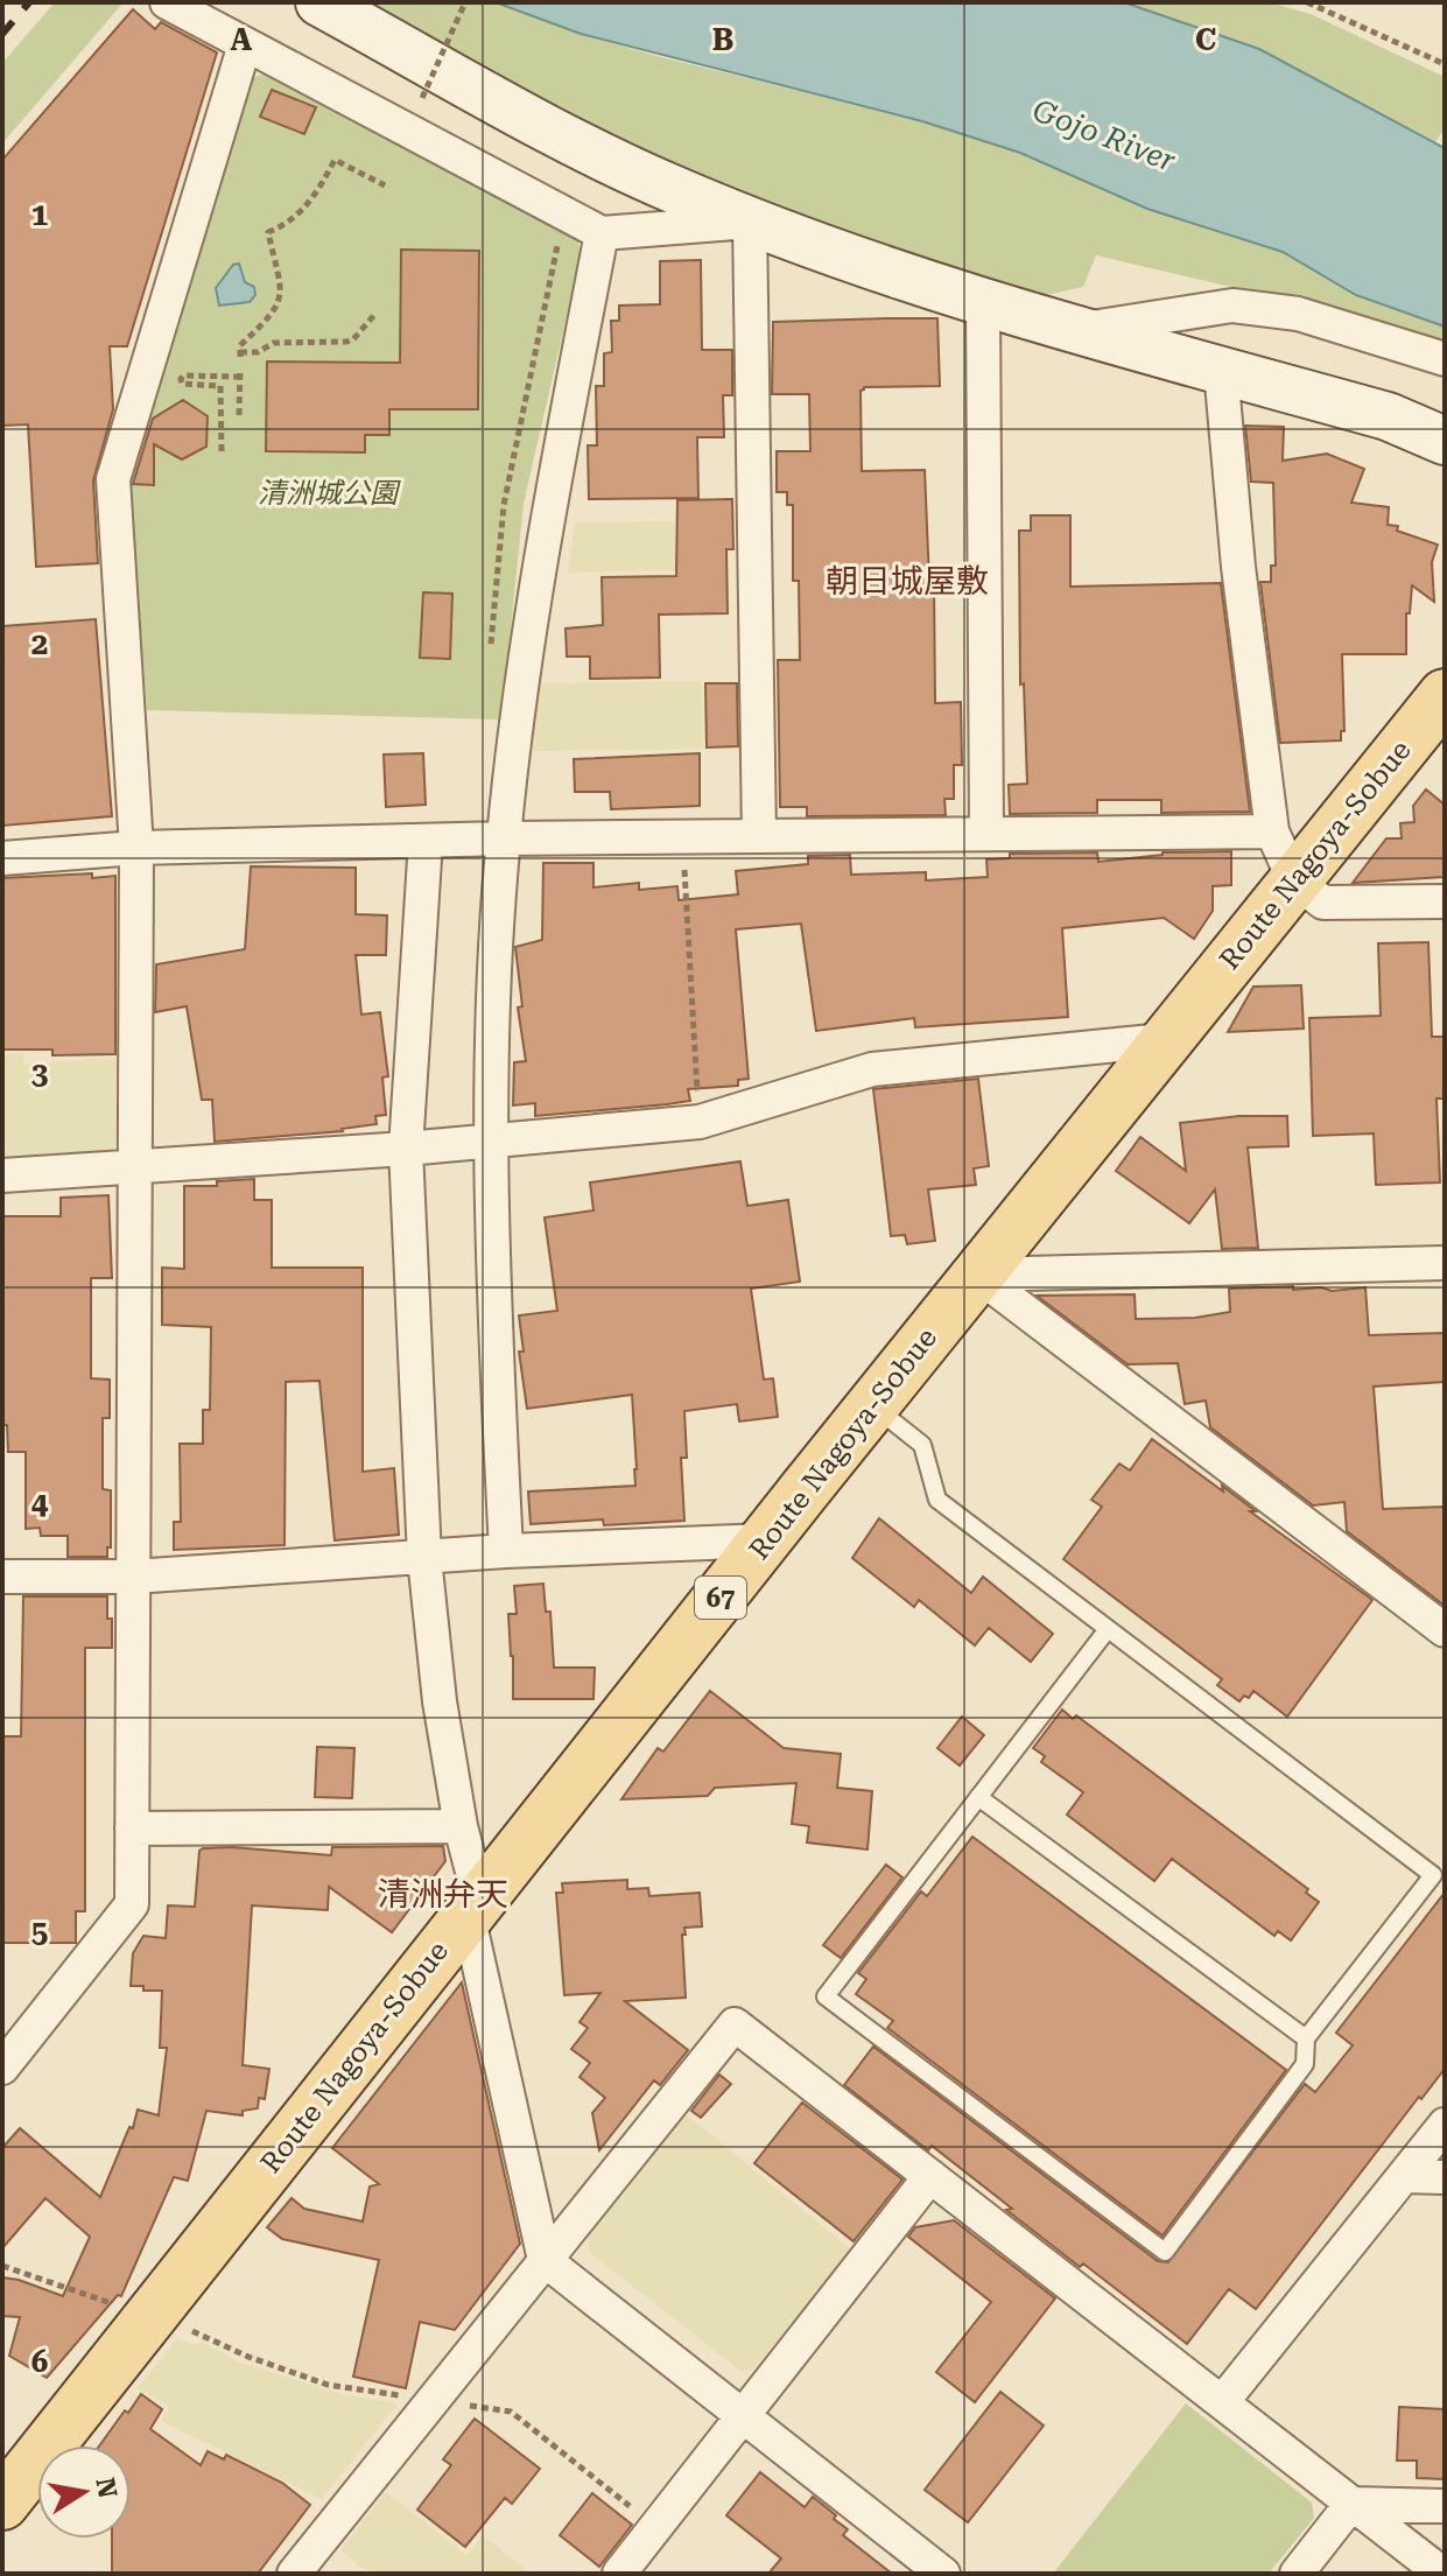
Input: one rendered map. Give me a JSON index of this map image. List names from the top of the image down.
{
  "streets": {
    "main road": ["Route Nagoya-Sobue", "67"]
  },
  "districts": ["朝日城屋敷", "清洲弁天"],
  "water": ["Gojo River"],
  "parks": ["清洲城公園"],
  "north": "right",
  "grid": {
    "columns": ["A", "B", "C"],
    "rows": [
      "1",
      "2",
      "3",
      "4",
      "5",
      "6"
    ]
  }
}
